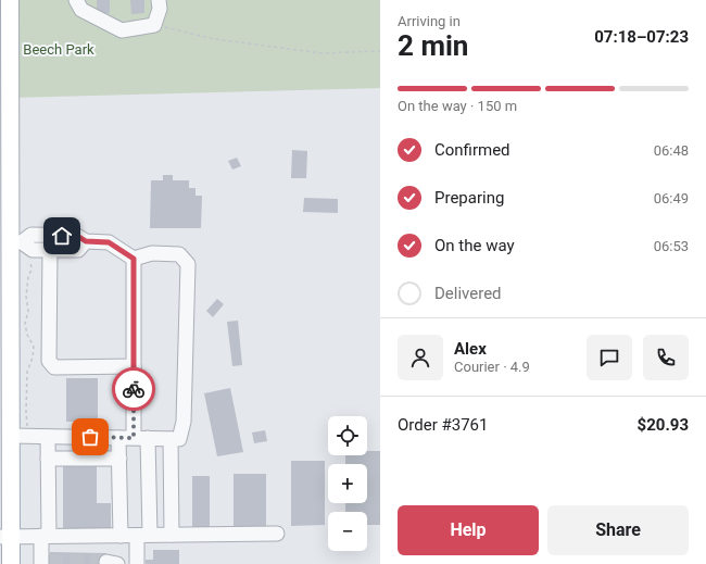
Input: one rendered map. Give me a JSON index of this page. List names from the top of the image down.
{
  "parks": ["Beech Park"],
  "page": {
    "heading": ["2 min", "Arriving in", "07:18–07:23"],
    "panel": [
      "Alex",
      "Courier · 4.9",
      "Order #3761",
      "$20.93"
    ],
    "bar": "On the way · 150 m",
    "list": [
      ["Confirmed", "06:48"],
      ["Preparing", "06:49"],
      ["On the way", "06:53"],
      "Delivered"
    ],
    "map_buttons": ["+", "−"],
    "buttons": ["Help", "Share"]
  }
}
